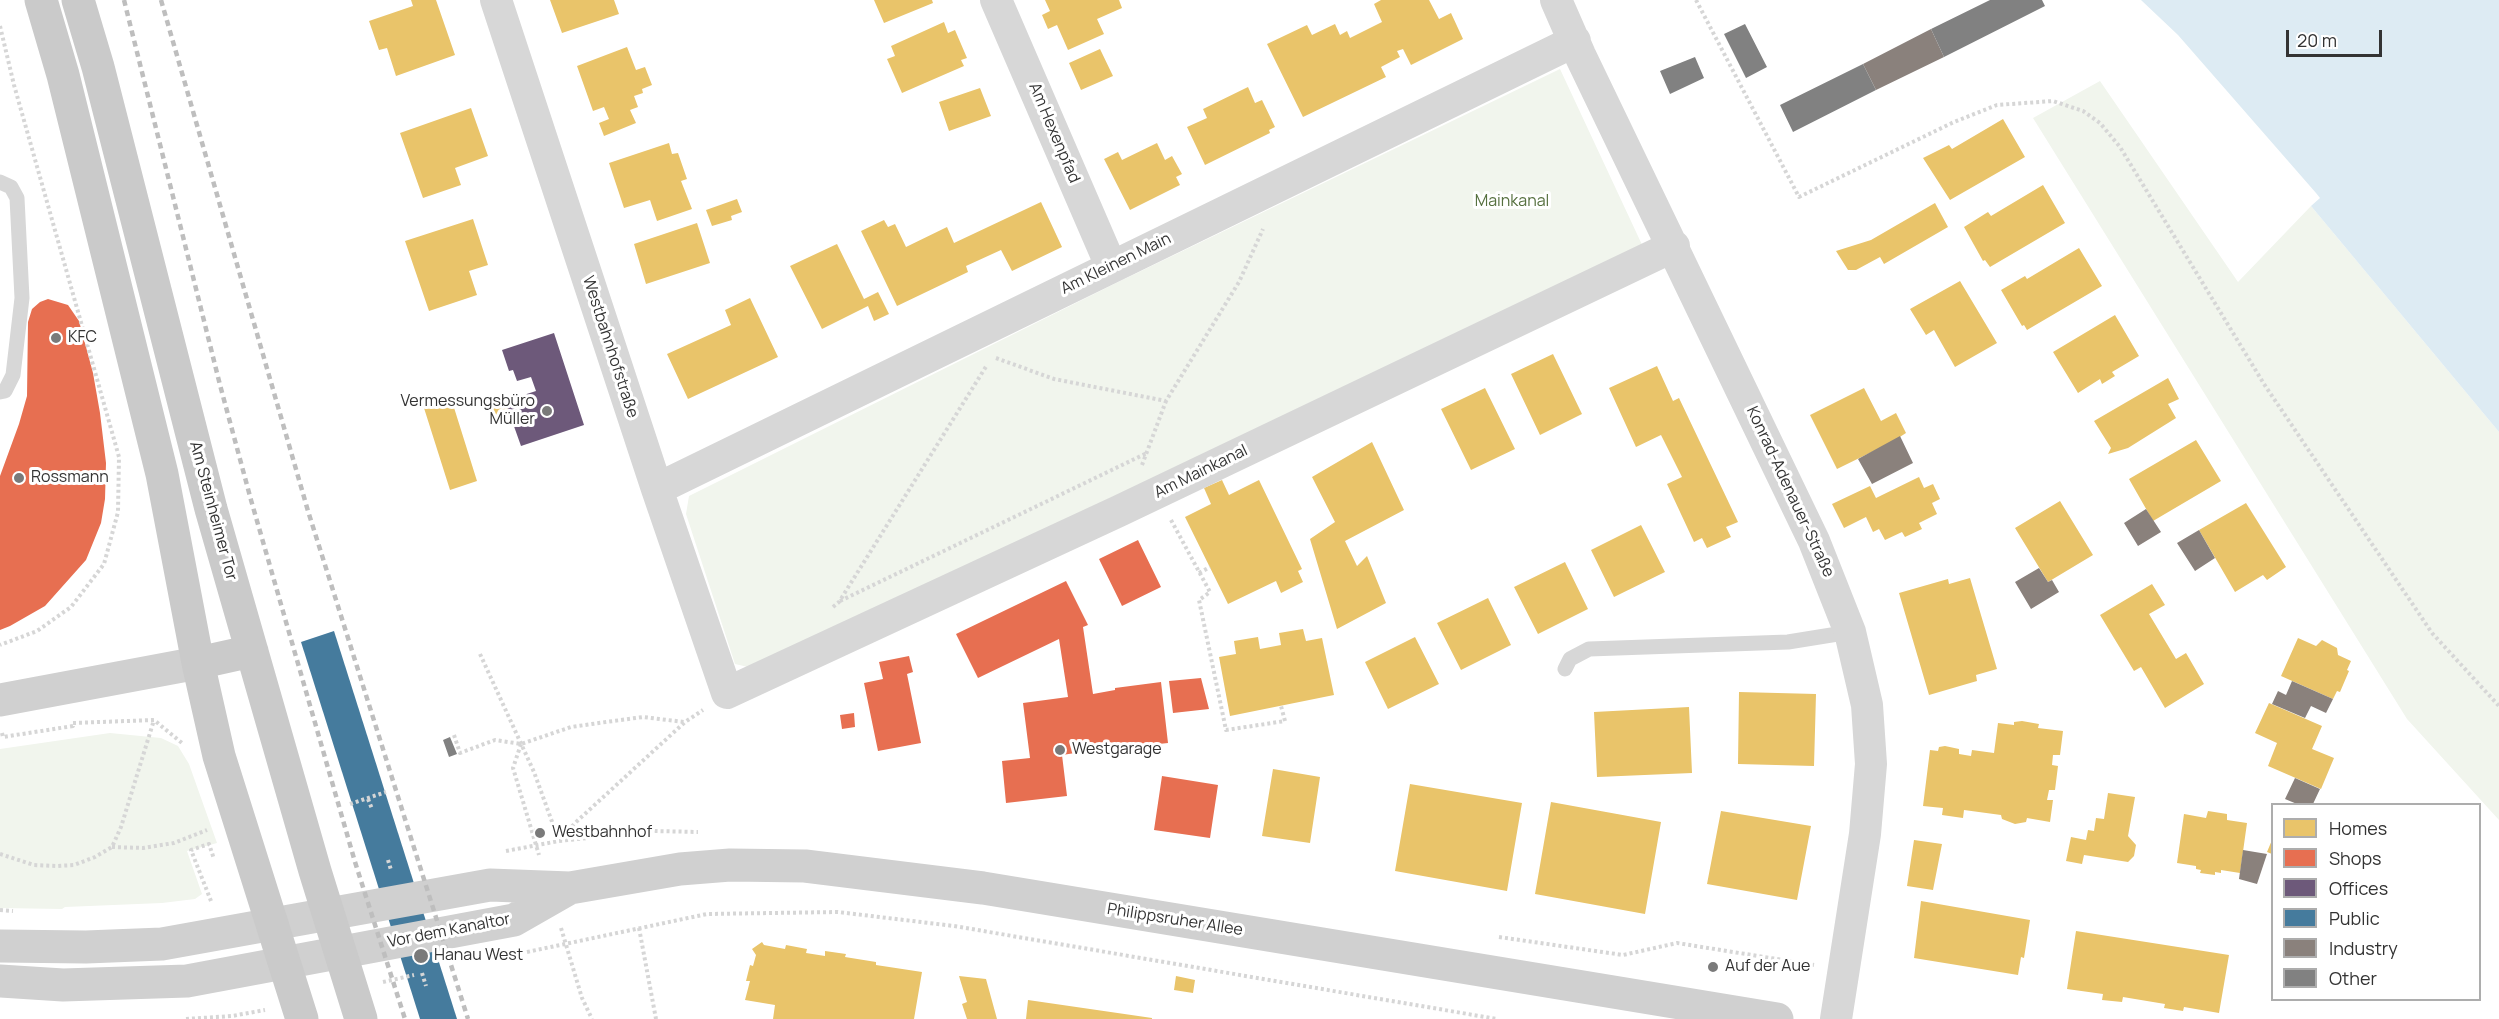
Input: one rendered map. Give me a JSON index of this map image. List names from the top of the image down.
{
  "streets": {
    "main road": ["Am Steinheimer Tor", "Philippsruher Allee", "Vor dem Kanaltor"],
    "street": [
      "Am Hexenpfad",
      "Am Kleinen Main",
      "Westbahnhofstraße",
      "Am Mainkanal",
      "Konrad-Adenauer-Straße"
    ]
  },
  "crossings": [
    ["Am Hexenpfad", "Am Kleinen Main"],
    ["Am Kleinen Main", "Westbahnhofstraße"],
    ["Am Kleinen Main", "Konrad-Adenauer-Straße"],
    ["Westbahnhofstraße", "Am Mainkanal"],
    ["Am Mainkanal", "Konrad-Adenauer-Straße"],
    ["Philippsruher Allee", "Vor dem Kanaltor"]
  ],
  "parks": ["Mainkanal"],
  "places": [
    "KFC",
    "Vermessungsbüro Müller",
    "Rossmann",
    "Westgarage",
    "Westbahnhof",
    "Hanau West",
    "Auf der Aue"
  ],
  "legend": [
    "Homes",
    "Shops",
    "Offices",
    "Public",
    "Industry",
    "Other"
  ],
  "scale_bar": "20 m"
}
